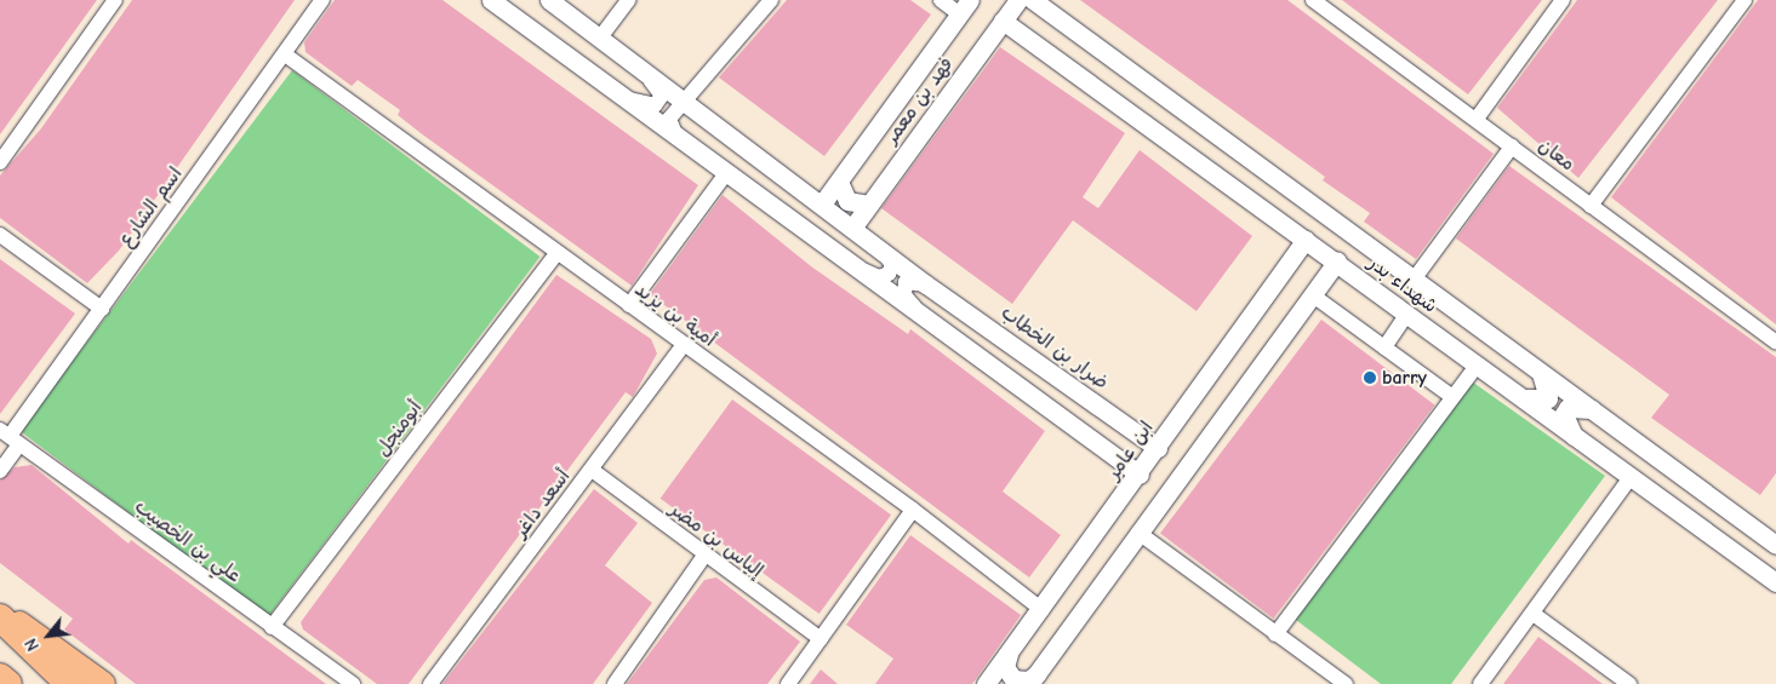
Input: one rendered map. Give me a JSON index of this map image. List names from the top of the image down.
{
  "streets": {
    "street": [
      "فهد بن معمر",
      "معان",
      "اسم الشارع",
      "شهداء بدر",
      "أمية بن يزيد",
      "ضرار بن الخطاب",
      "أبومنجل",
      "ابن عامر",
      "أسعد داغر",
      "إلياس بن مضر",
      "علي بن الخصيب"
    ]
  },
  "crossings": [
    ["فهد بن معمر", "شهداء بدر"],
    ["فهد بن معمر", "ضرار بن الخطاب"],
    ["اسم الشارع", "أمية بن يزيد"],
    ["اسم الشارع", "علي بن الخصيب"],
    ["شهداء بدر", "ابن عامر"],
    ["أمية بن يزيد", "أبومنجل"],
    ["أمية بن يزيد", "ابن عامر"],
    ["أمية بن يزيد", "أسعد داغر"],
    ["ضرار بن الخطاب", "ابن عامر"],
    ["أبومنجل", "علي بن الخصيب"],
    ["أسعد داغر", "إلياس بن مضر"]
  ],
  "places": ["barry"],
  "north": "bottom left"
}
